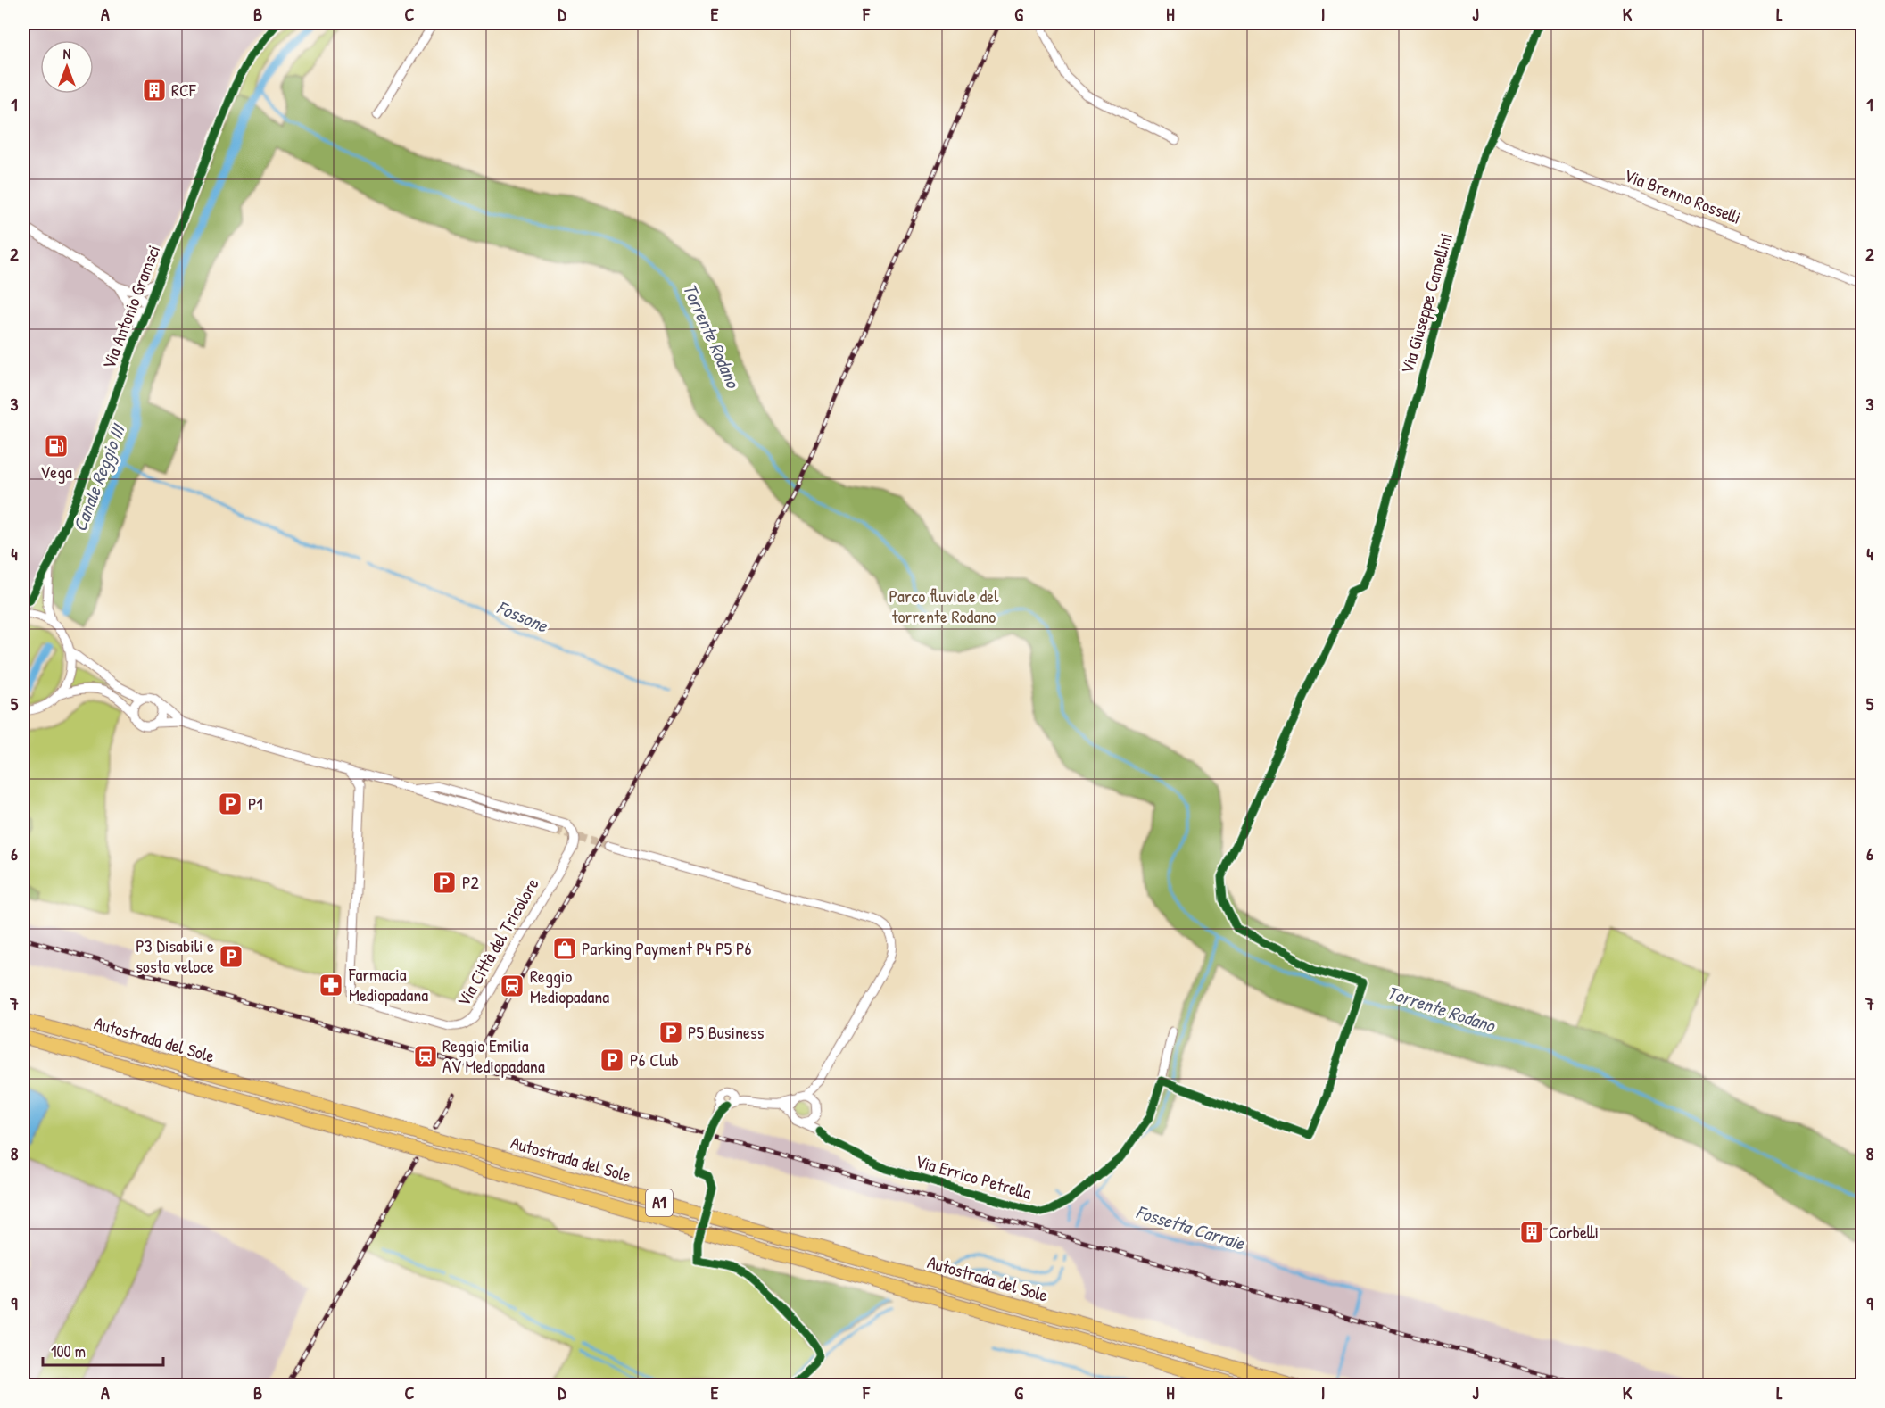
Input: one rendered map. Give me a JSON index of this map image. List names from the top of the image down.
{
  "streets": {
    "highway": ["Autostrada del Sole", "A1"],
    "street": [
      "Via Brenno Rosselli",
      "Via Giuseppe Camellini",
      "Via Antonio Gramsci",
      "Via Città del Tricolore",
      "Via Errico Petrella"
    ]
  },
  "crossings": [
    ["Via Brenno Rosselli", "Via Giuseppe Camellini"]
  ],
  "water": [
    "Torrente Rodano",
    "Canale Reggio III",
    "Fossone",
    "Fossetta Carraie"
  ],
  "parks": ["Parco fluviale del torrente Rodano"],
  "places": {
    "building": ["RCF", "Corbelli"],
    "fuel station": ["Vega"],
    "parking": [
      "P1",
      "P2",
      "P3 Disabili e sosta veloce",
      "P5 Business",
      "P6 Club"
    ],
    "shop": ["Parking Payment P4 P5 P6"],
    "pharmacy": ["Farmacia Mediopadana"],
    "station": ["Reggio Mediopadana", "Reggio Emilia AV Mediopadana"]
  },
  "scale_bar": "100 m",
  "north": "top",
  "grid": {
    "columns": [
      "A",
      "B",
      "C",
      "D",
      "E",
      "F",
      "G",
      "H",
      "I",
      "J",
      "K",
      "L"
    ],
    "rows": [
      "1",
      "2",
      "3",
      "4",
      "5",
      "6",
      "7",
      "8",
      "9"
    ]
  }
}
